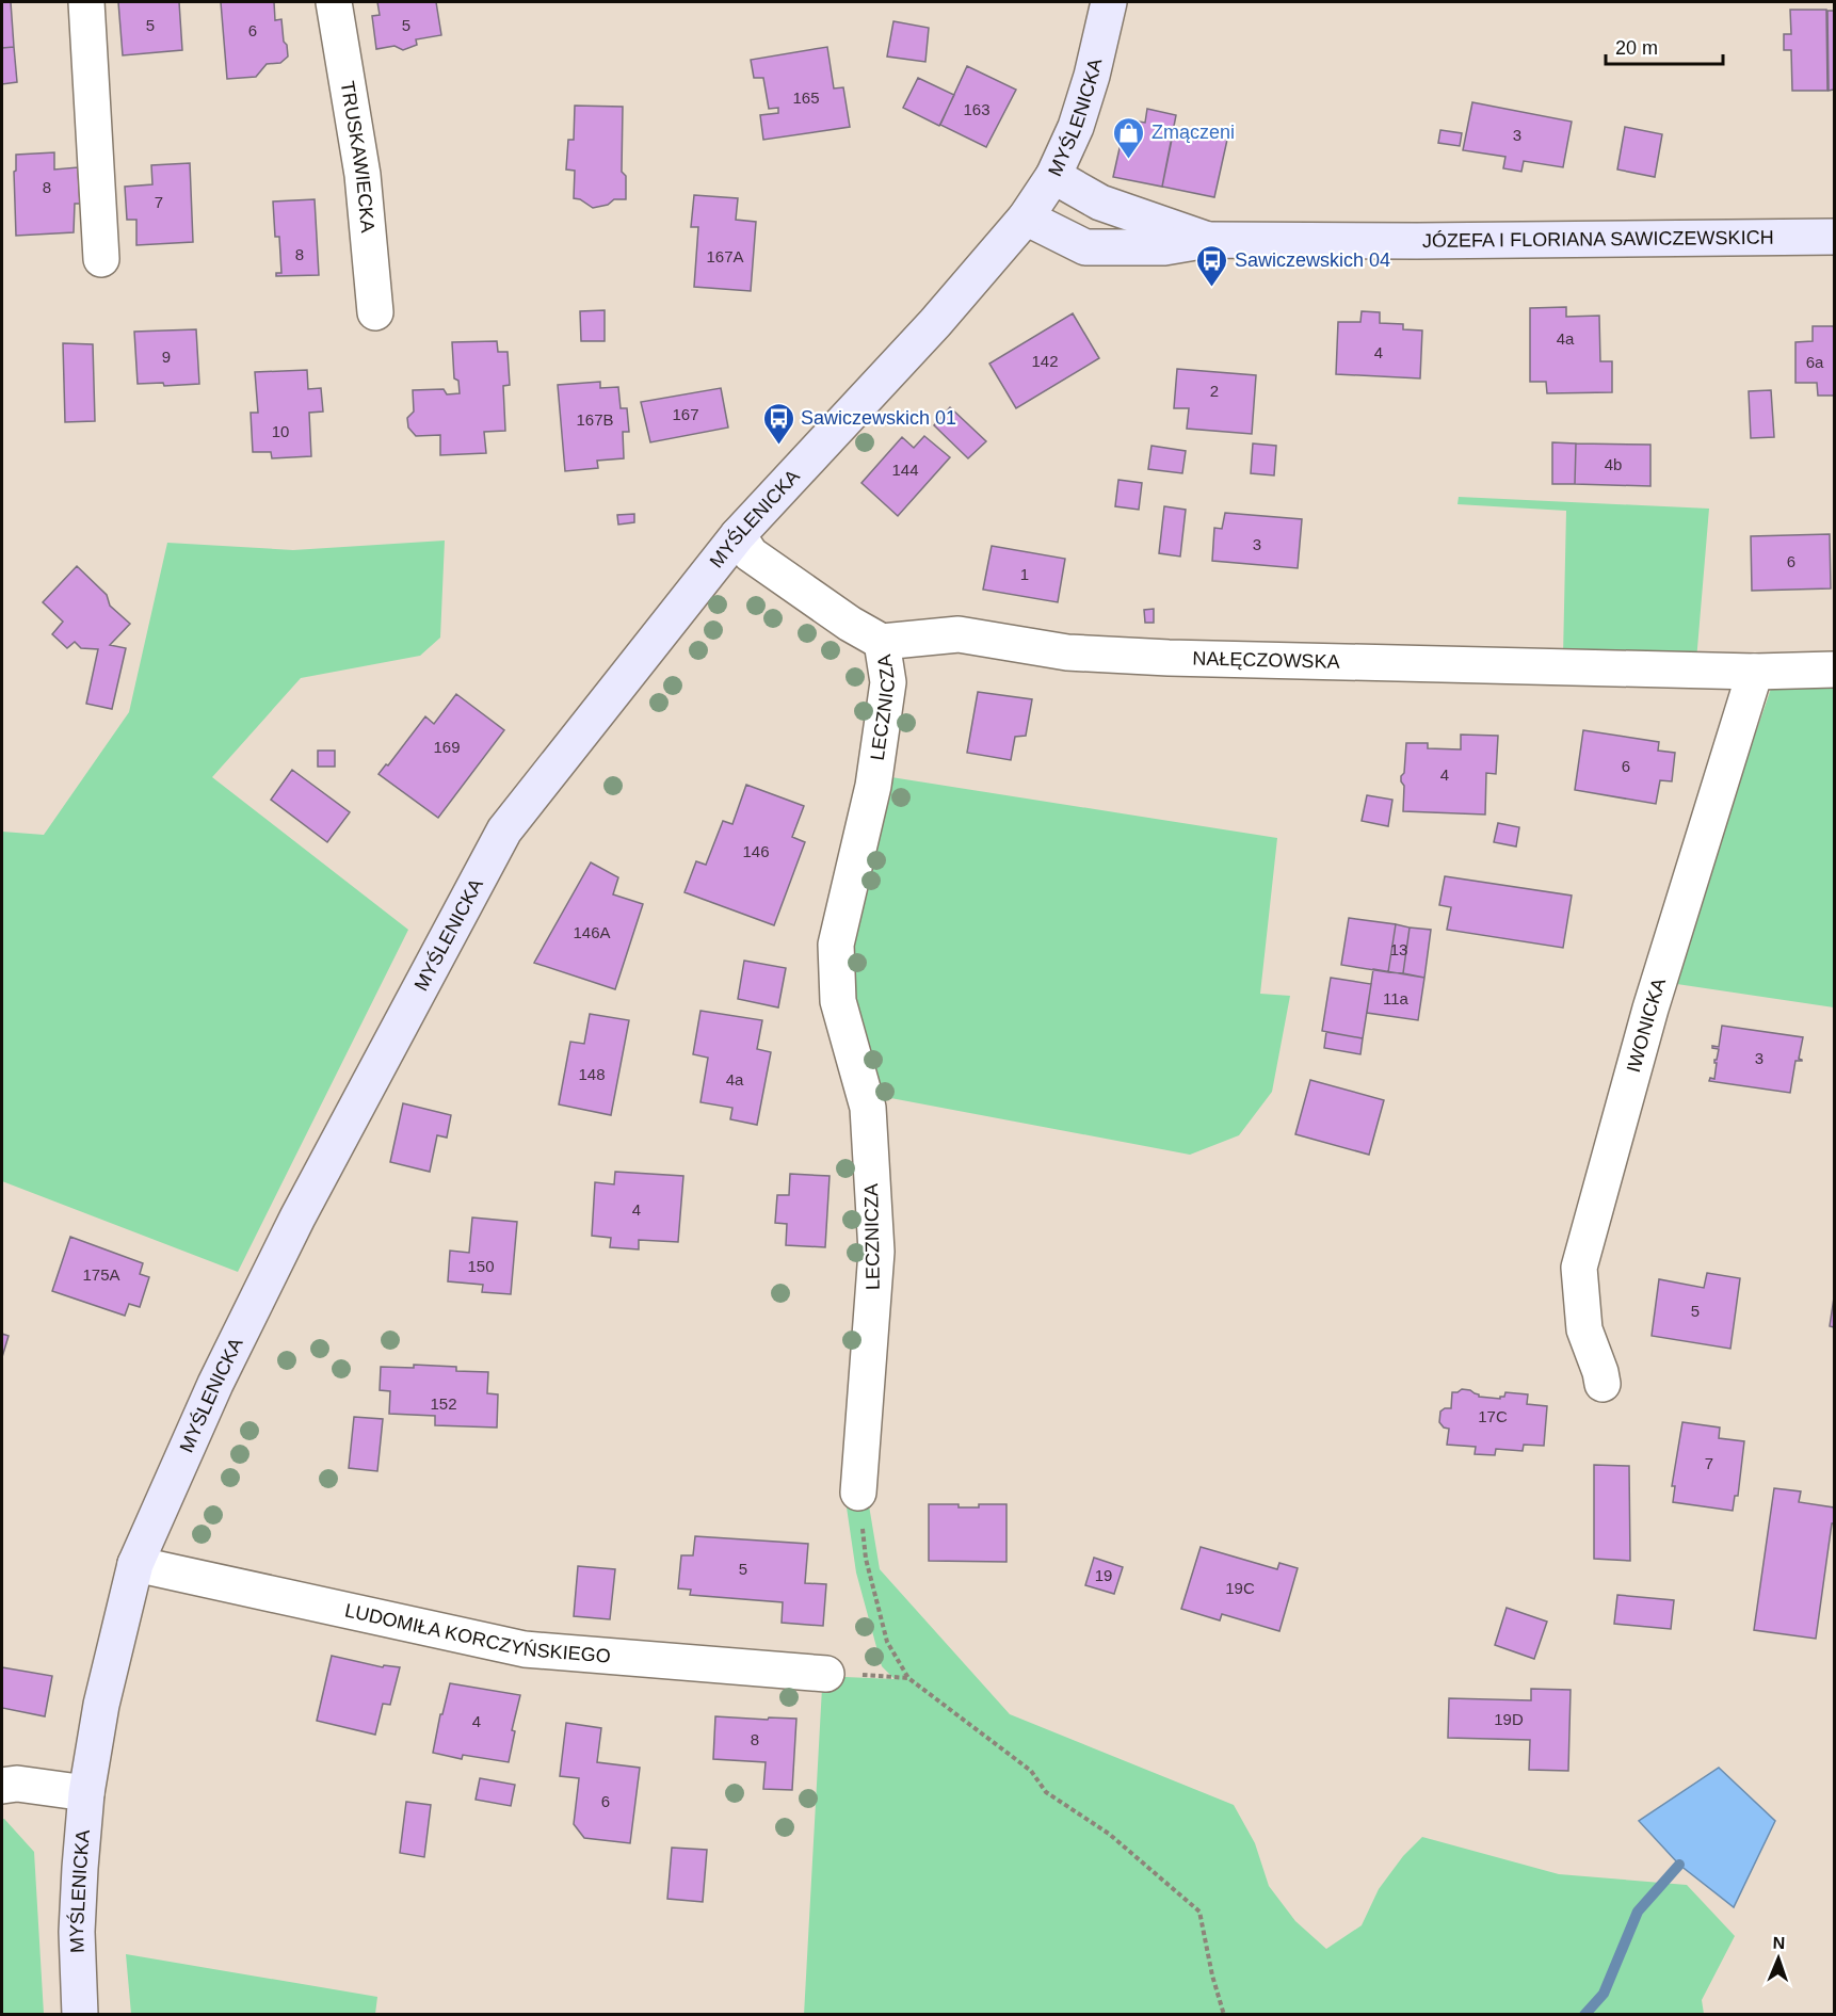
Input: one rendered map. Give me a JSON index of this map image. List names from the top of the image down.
{
  "streets": {
    "street": [
      "MYŚLENICKA",
      "TRUSKAWIECKA",
      "JÓZEFA I FLORIANA SAWICZEWSKICH",
      "NAŁĘCZOWSKA",
      "LECZNICZA",
      "IWONICKA",
      "LUDOMIŁA KORCZYŃSKIEGO"
    ]
  },
  "crossings": [
    ["MYŚLENICKA", "JÓZEFA I FLORIANA SAWICZEWSKICH"],
    ["MYŚLENICKA", "LUDOMIŁA KORCZYŃSKIEGO"],
    ["NAŁĘCZOWSKA", "LECZNICZA"],
    ["NAŁĘCZOWSKA", "IWONICKA"]
  ],
  "places": {
    "shop": ["Zmączeni"],
    "bus stop": ["Sawiczewskich 04", "Sawiczewskich 01"]
  },
  "house_numbers": [
    "5",
    "5",
    "6",
    "165",
    "163",
    "3",
    "8",
    "7",
    "8",
    "167A",
    "4a",
    "4",
    "9",
    "142",
    "6a",
    "2",
    "167",
    "167B",
    "10",
    "4b",
    "144",
    "3",
    "6",
    "1",
    "169",
    "6",
    "4",
    "146",
    "146A",
    "13",
    "11a",
    "3",
    "148",
    "4a",
    "4",
    "150",
    "175A",
    "5",
    "152",
    "17C",
    "7",
    "5",
    "19",
    "19C",
    "19D",
    "4",
    "8",
    "6"
  ],
  "scale_bar": "20 m",
  "north": "top"
}
